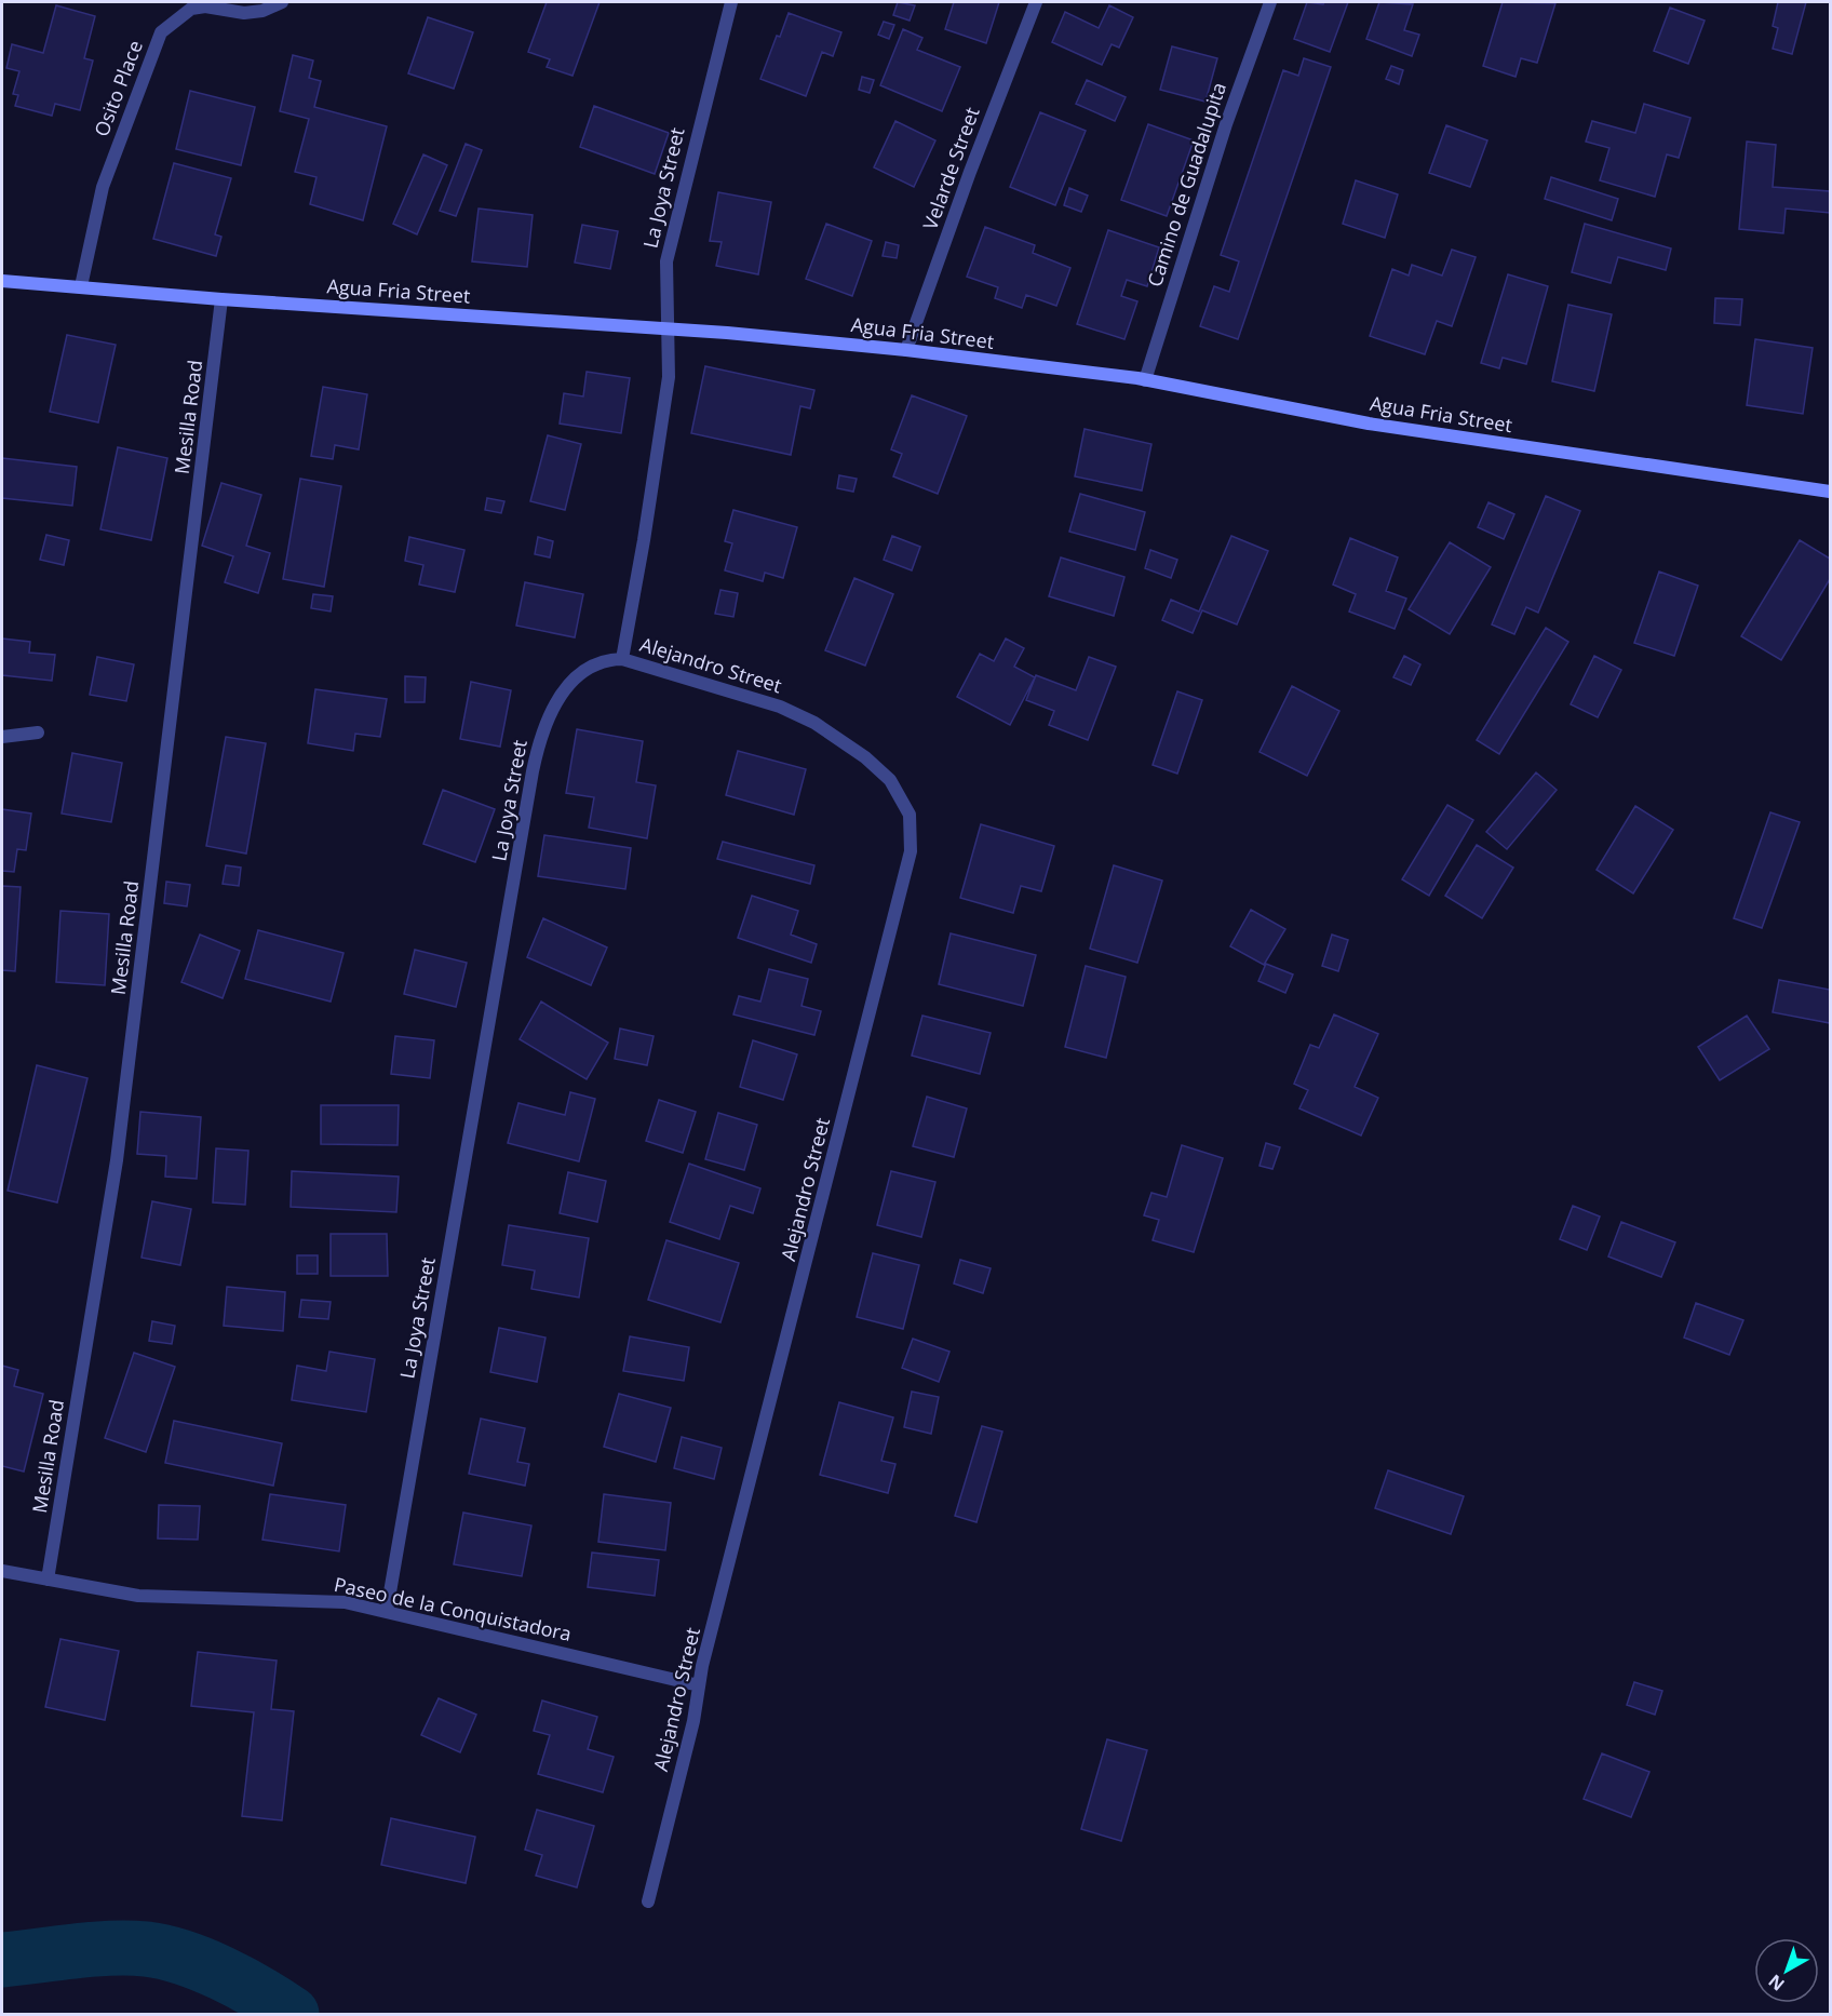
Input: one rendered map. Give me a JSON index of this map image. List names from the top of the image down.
{
  "streets": {
    "street": [
      "Osito Place",
      "Velarde Street",
      "Camino de Guadalupita",
      "La Joya Street",
      "Agua Fria Street",
      "Mesilla Road",
      "Alejandro Street",
      "Paseo de la Conquistadora"
    ]
  },
  "crossings": [
    ["Osito Place", "Agua Fria Street"],
    ["Velarde Street", "Agua Fria Street"],
    ["Camino de Guadalupita", "Agua Fria Street"],
    ["La Joya Street", "Agua Fria Street"],
    ["La Joya Street", "Alejandro Street"],
    ["La Joya Street", "Paseo de la Conquistadora"],
    ["Agua Fria Street", "Mesilla Road"],
    ["Mesilla Road", "Paseo de la Conquistadora"],
    ["Alejandro Street", "Paseo de la Conquistadora"]
  ],
  "north": "bottom left"
}
